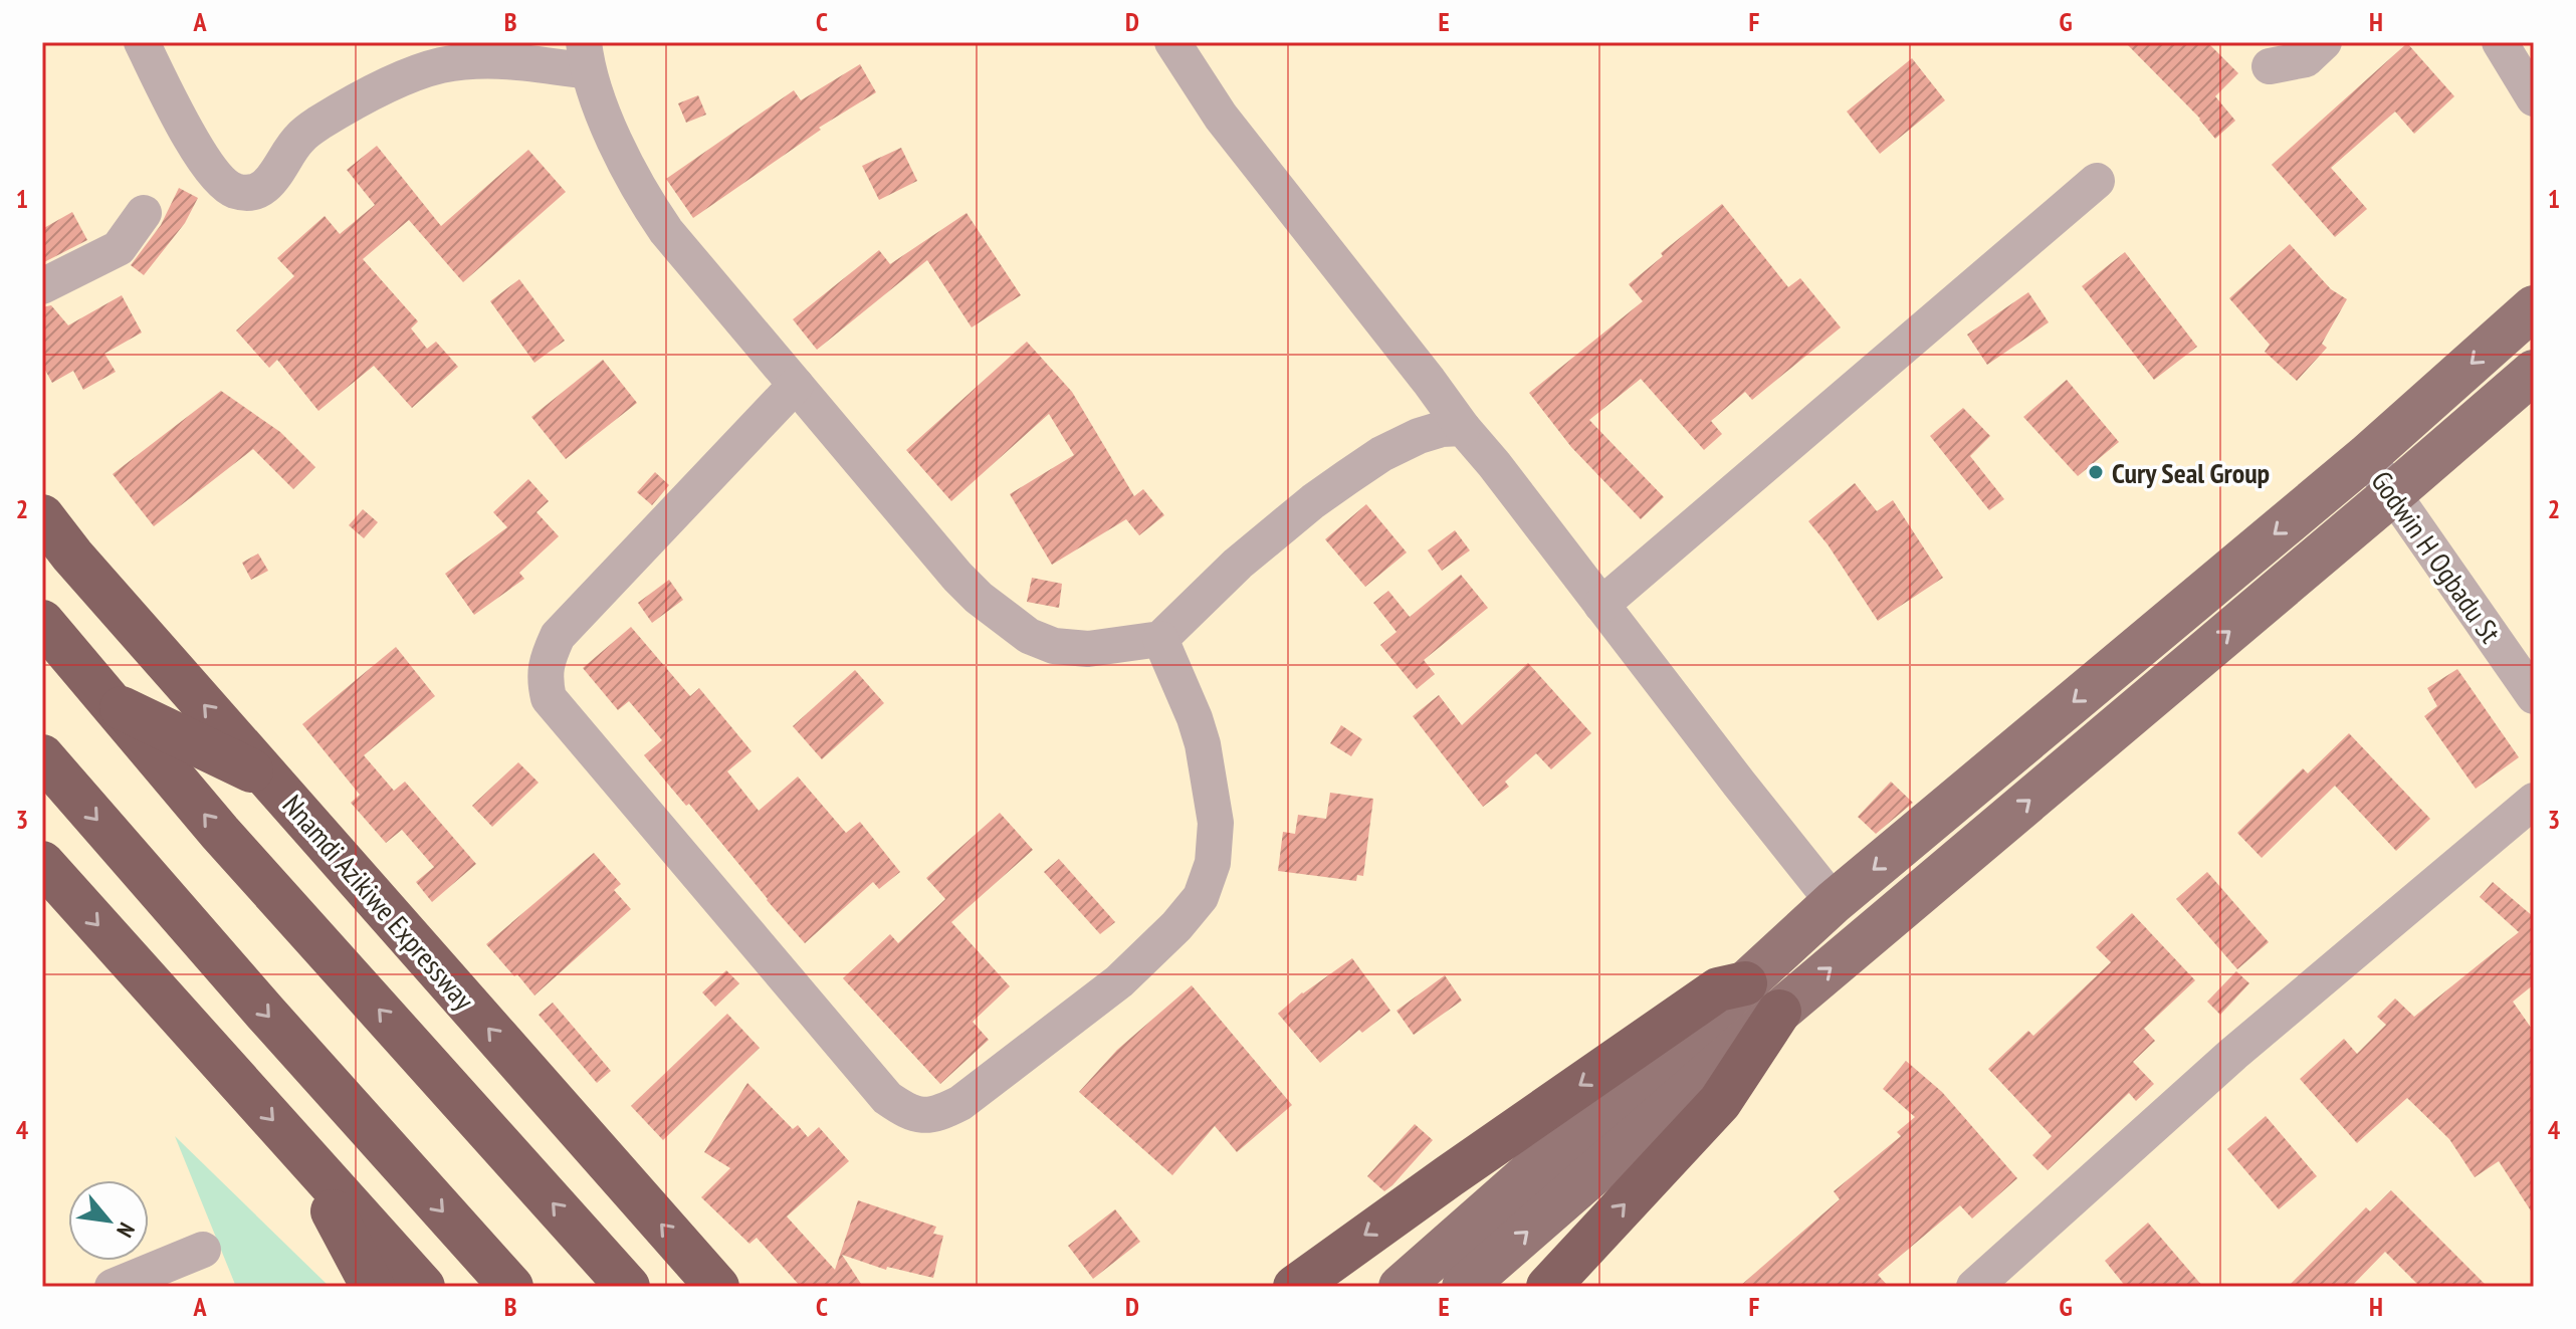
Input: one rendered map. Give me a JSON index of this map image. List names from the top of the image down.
{
  "streets": {
    "highway": ["Nnamdi Azikiwe Expressway"],
    "street": ["Godwin H Ogbadu St"]
  },
  "places": ["Cury Seal Group"],
  "north": "bottom right",
  "grid": {
    "columns": [
      "A",
      "B",
      "C",
      "D",
      "E",
      "F",
      "G",
      "H"
    ],
    "rows": [
      "1",
      "2",
      "3",
      "4"
    ]
  }
}
